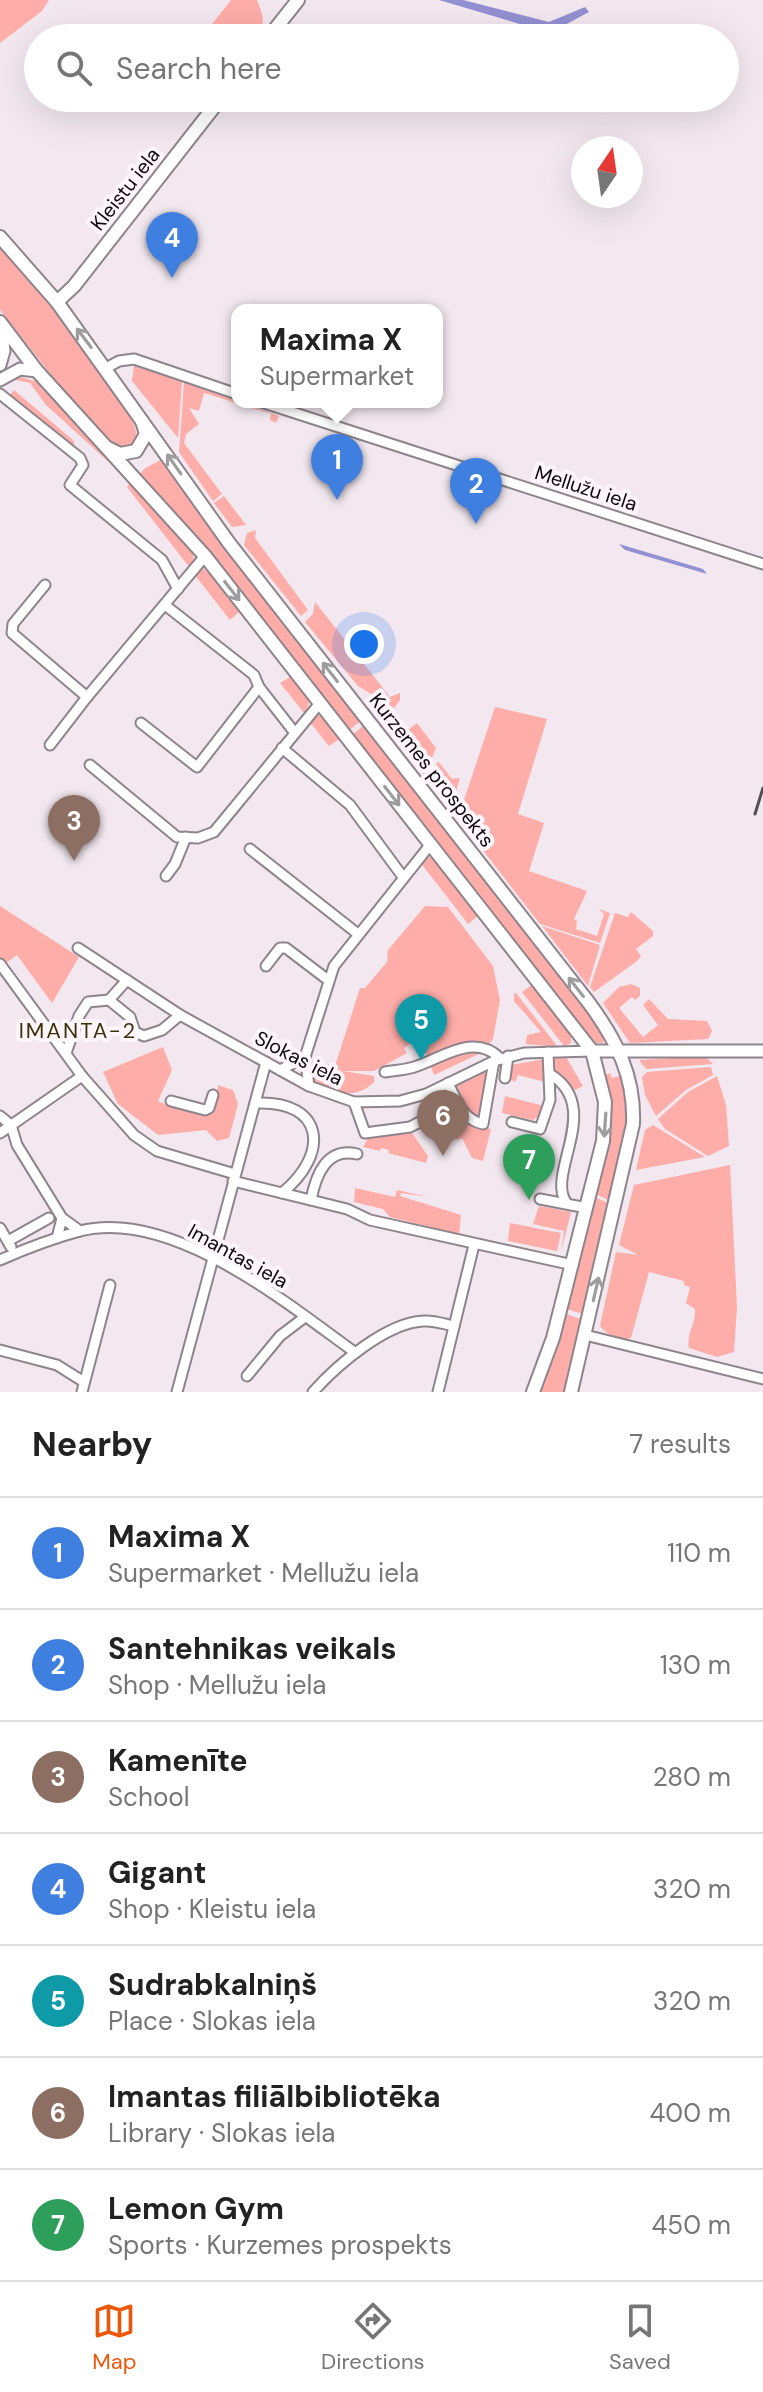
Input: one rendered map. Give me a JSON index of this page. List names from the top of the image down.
{
  "streets": {
    "main road": ["Kleistu iela", "Kurzemes prospekts"],
    "street": ["Mellužu iela", "Slokas iela", "Imantas iela"]
  },
  "crossings": [
    ["Kleistu iela", "Kurzemes prospekts"],
    ["Kurzemes prospekts", "Slokas iela"]
  ],
  "districts": ["IMANTA-2"],
  "north": "top",
  "page": {
    "search": "Search here",
    "pins": [
      "4",
      "1",
      "2",
      "3",
      "5",
      "6",
      "7"
    ],
    "popup": ["Maxima X", "Supermarket"],
    "heading": ["Nearby", "7 results"],
    "list": [
      {
        "mark": "1",
        "name": "Maxima X",
        "note": "Supermarket · Mellužu iela",
        "value": "110 m"
      },
      {
        "mark": "2",
        "name": "Santehnikas veikals",
        "note": "Shop · Mellužu iela",
        "value": "130 m"
      },
      {
        "mark": "3",
        "name": "Kamenīte",
        "note": "School",
        "value": "280 m"
      },
      {
        "mark": "4",
        "name": "Gigant",
        "note": "Shop · Kleistu iela",
        "value": "320 m"
      },
      {
        "mark": "5",
        "name": "Sudrabkalniņš",
        "note": "Place · Slokas iela",
        "value": "320 m"
      },
      {
        "mark": "6",
        "name": "Imantas filiālbibliotēka",
        "note": "Library · Slokas iela",
        "value": "400 m"
      },
      {
        "mark": "7",
        "name": "Lemon Gym",
        "note": "Sports · Kurzemes prospekts",
        "value": "450 m"
      }
    ],
    "nav": ["Map", "Directions", "Saved"]
  }
}
